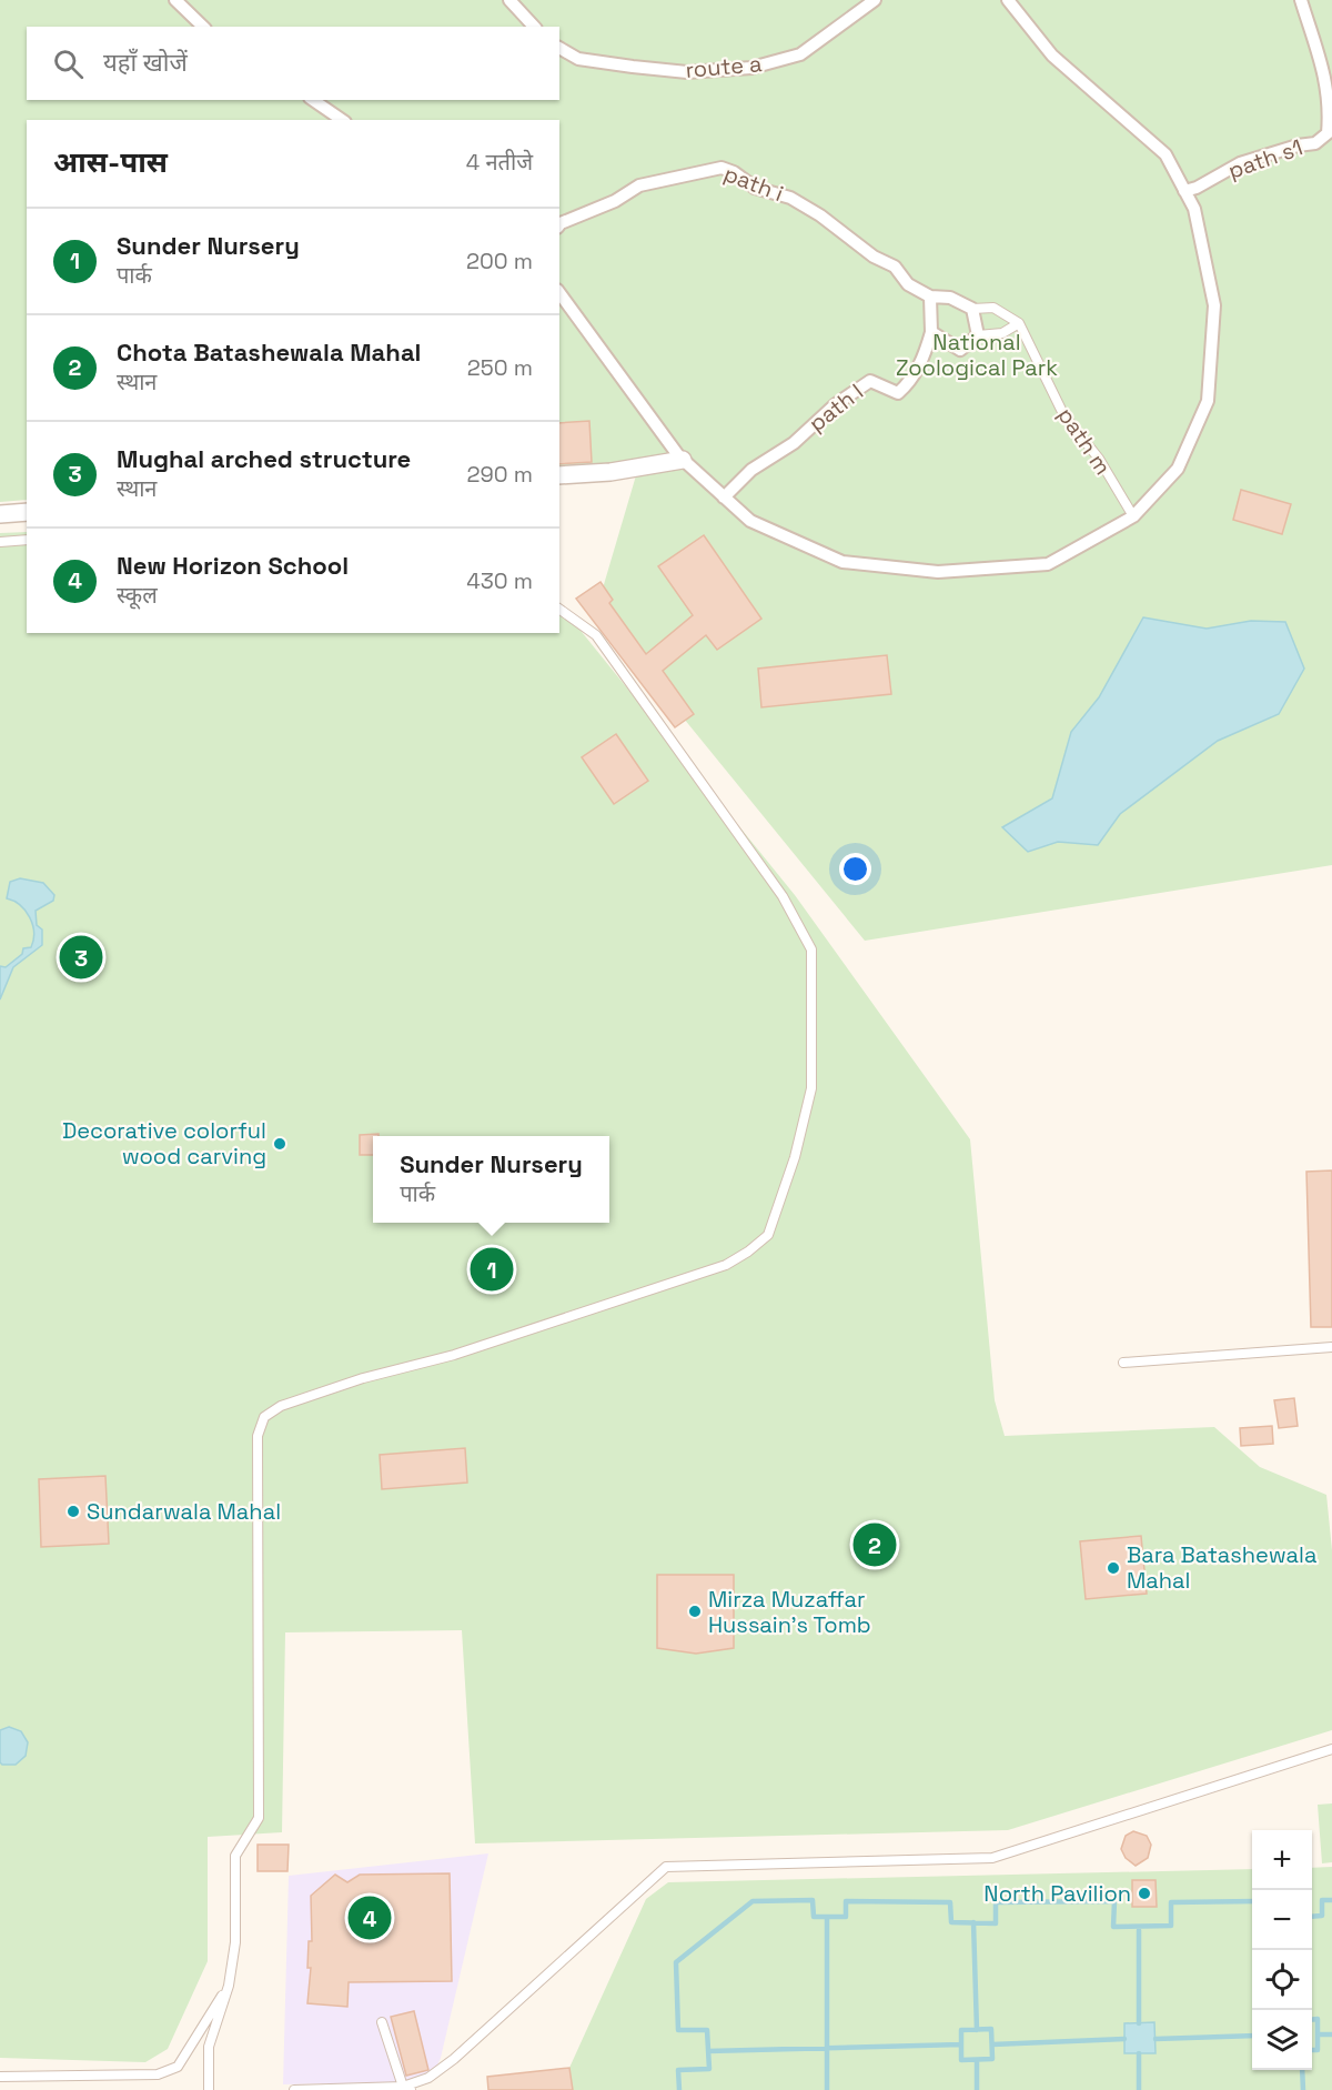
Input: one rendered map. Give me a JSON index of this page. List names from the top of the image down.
{
  "streets": {
    "street": [
      "route a",
      "path s1",
      "path i",
      "path l"
    ],
    "lane": ["path m"]
  },
  "parks": ["National Zoological Park"],
  "places": [
    "Decorative colorful wood carving",
    "Sundarwala Mahal",
    "Bara Batashewala Mahal",
    "Mirza Muzaffar Hussain’s Tomb",
    "North Pavilion"
  ],
  "page": {
    "search": "यहाँ खोजें",
    "heading": ["आस-पास", "4 नतीजे"],
    "list": [
      {
        "mark": "1",
        "name": "Sunder Nursery",
        "note": "पार्क",
        "value": "200 m"
      },
      {
        "mark": "2",
        "name": "Chota Batashewala Mahal",
        "note": "स्थान",
        "value": "250 m"
      },
      {
        "mark": "3",
        "name": "Mughal arched structure",
        "note": "स्थान",
        "value": "290 m"
      },
      {
        "mark": "4",
        "name": "New Horizon School",
        "note": "स्कूल",
        "value": "430 m"
      }
    ],
    "pins": [
      "3",
      "1",
      "2",
      "4"
    ],
    "popup": ["Sunder Nursery", "पार्क"],
    "map_buttons": ["+", "−"]
  }
}
